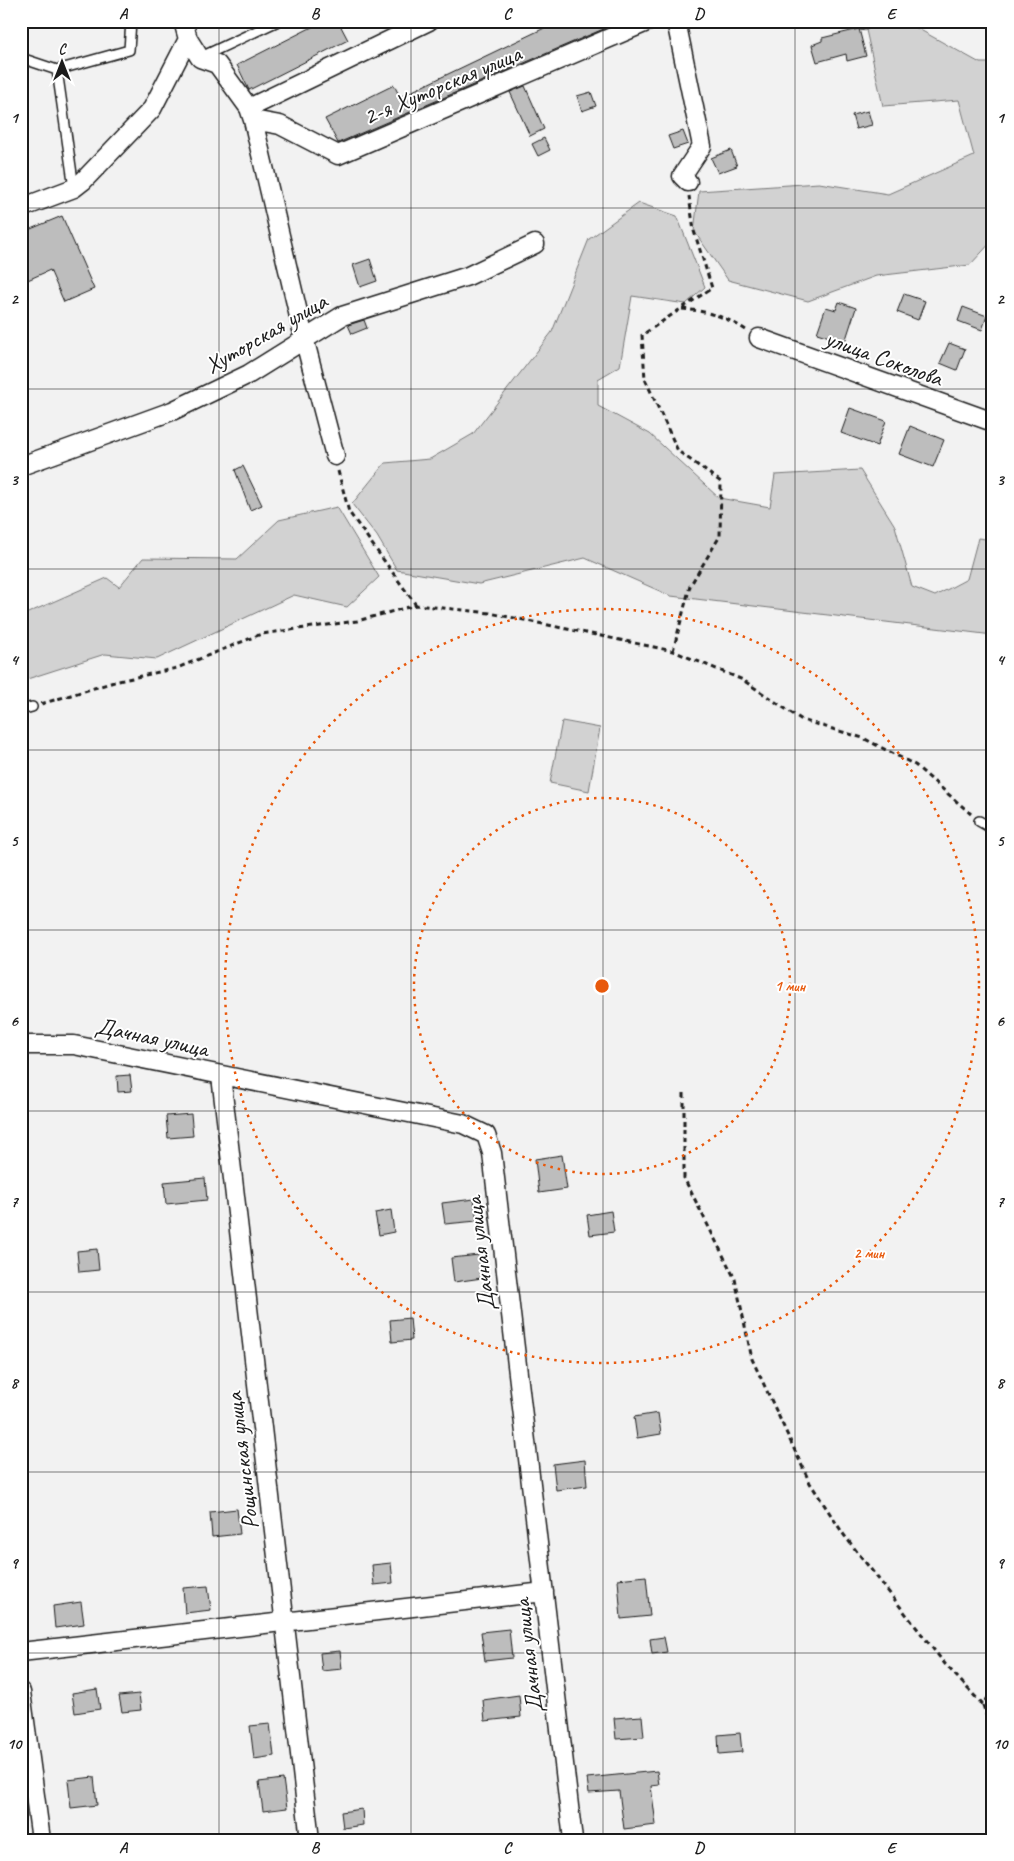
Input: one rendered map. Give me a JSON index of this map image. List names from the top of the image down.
{
  "streets": {
    "street": [
      "2-я Хуторская улица",
      "Хуторская улица",
      "улица Соколова",
      "Дачная улица",
      "Рощинская улица"
    ]
  },
  "crossings": [
    ["Дачная улица", "Рощинская улица"]
  ],
  "north": "top",
  "grid": {
    "columns": [
      "A",
      "B",
      "C",
      "D",
      "E"
    ],
    "rows": [
      "1",
      "2",
      "3",
      "4",
      "5",
      "6",
      "7",
      "8",
      "9",
      "10"
    ]
  },
  "rings": ["1 мин", "2 мин"]
}
